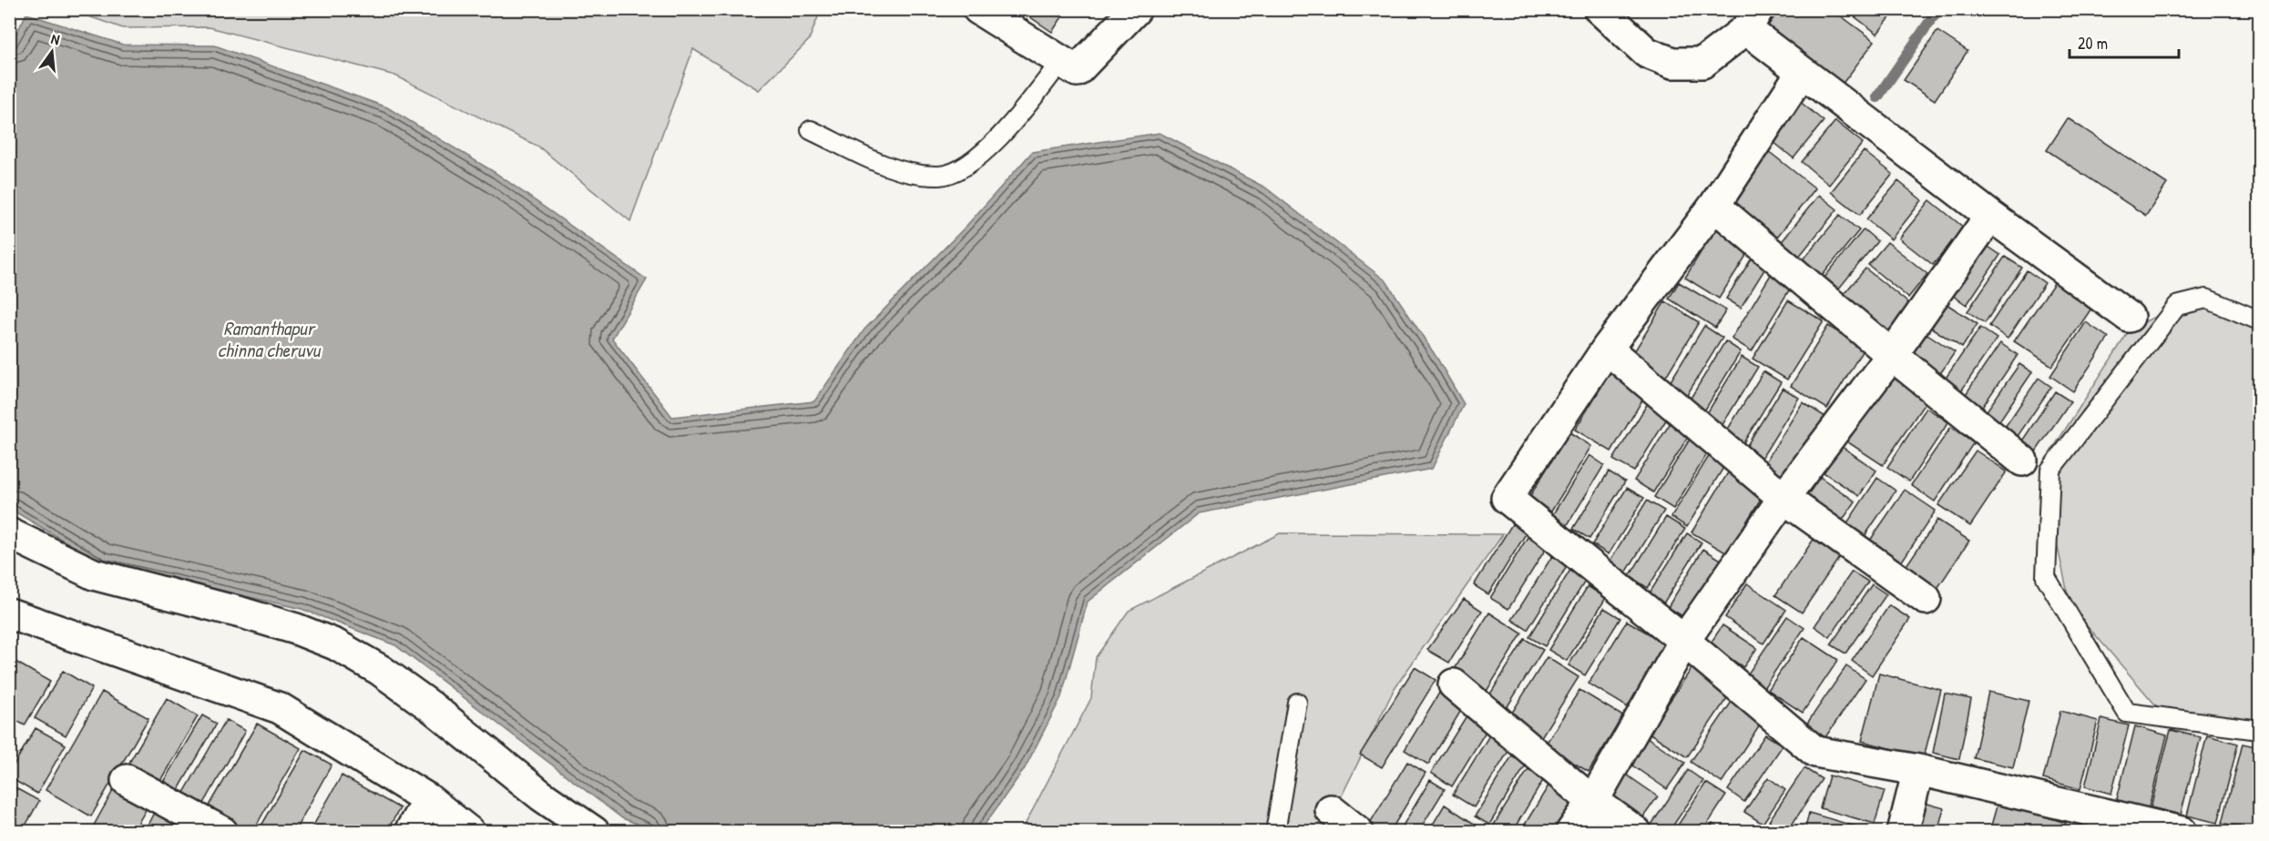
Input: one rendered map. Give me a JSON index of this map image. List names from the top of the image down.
{
  "water": ["Ramanthapur chinna cheruvu"],
  "scale_bar": "20 m",
  "north": "top"
}
